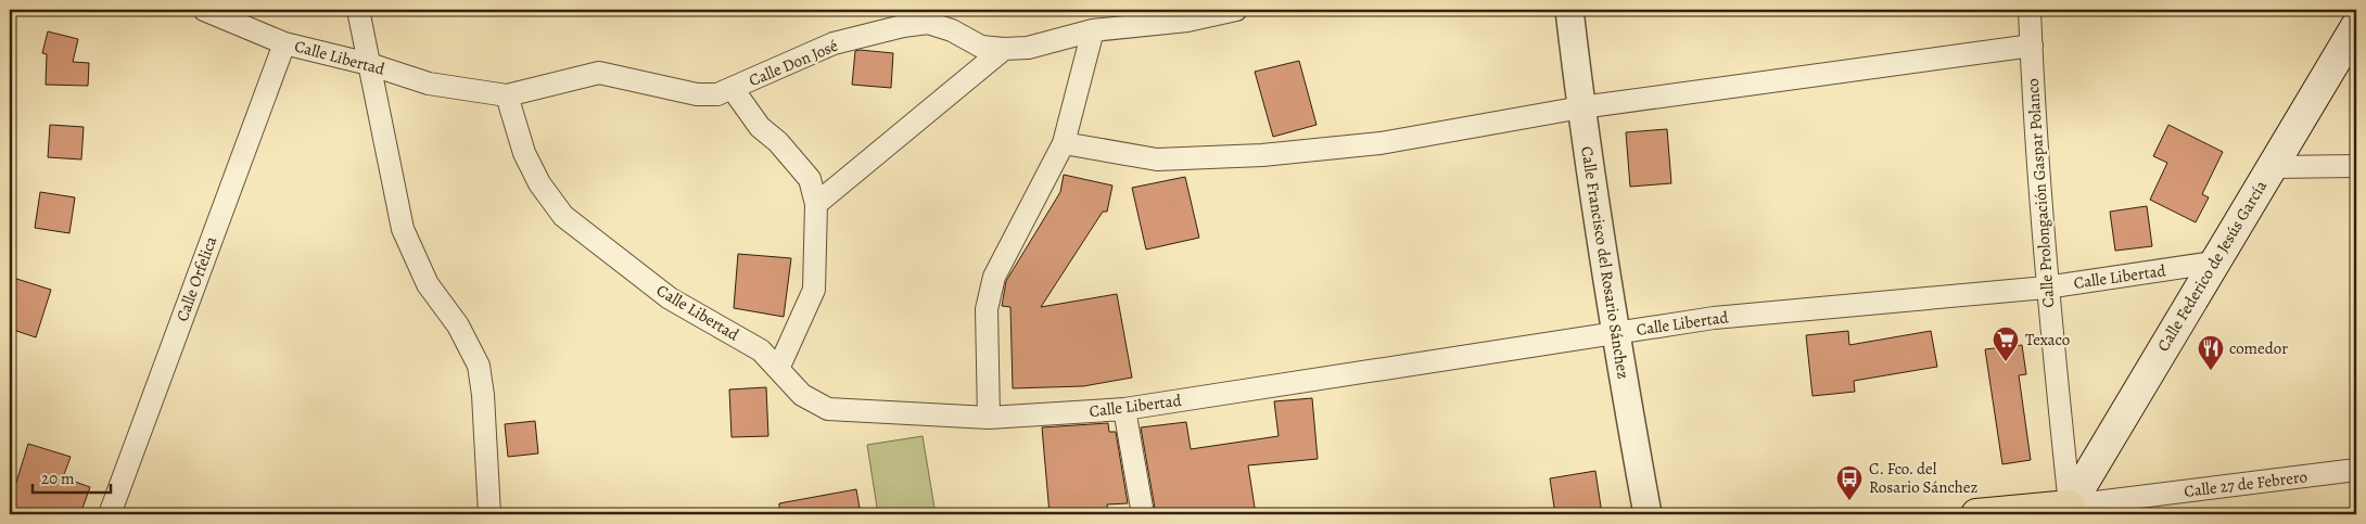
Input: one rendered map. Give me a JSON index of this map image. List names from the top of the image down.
{
  "streets": {
    "main road": ["Calle Federico de Jesús García"],
    "street": [
      "Calle Libertad",
      "Calle Don José",
      "Calle Prolongación Gaspar Polanco",
      "Calle Francisco del Rosario Sánchez",
      "Calle Orfelica",
      "Calle 27 de Febrero"
    ]
  },
  "crossings": [
    ["Calle Libertad", "Calle Don José"],
    ["Calle Libertad", "Calle Prolongación Gaspar Polanco"],
    ["Calle Libertad", "Calle Francisco del Rosario Sánchez"],
    ["Calle Libertad", "Calle Federico de Jesús García"],
    ["Calle Libertad", "Calle Orfelica"],
    ["Calle Prolongación Gaspar Polanco", "Calle Federico de Jesús García"],
    ["Calle Prolongación Gaspar Polanco", "Calle 27 de Febrero"],
    ["Calle Federico de Jesús García", "Calle 27 de Febrero"]
  ],
  "places": {
    "supermarket": ["Texaco"],
    "restaurant": ["comedor"],
    "bus stop": ["C. Fco. del Rosario Sánchez"]
  },
  "scale_bar": "20 m"
}
